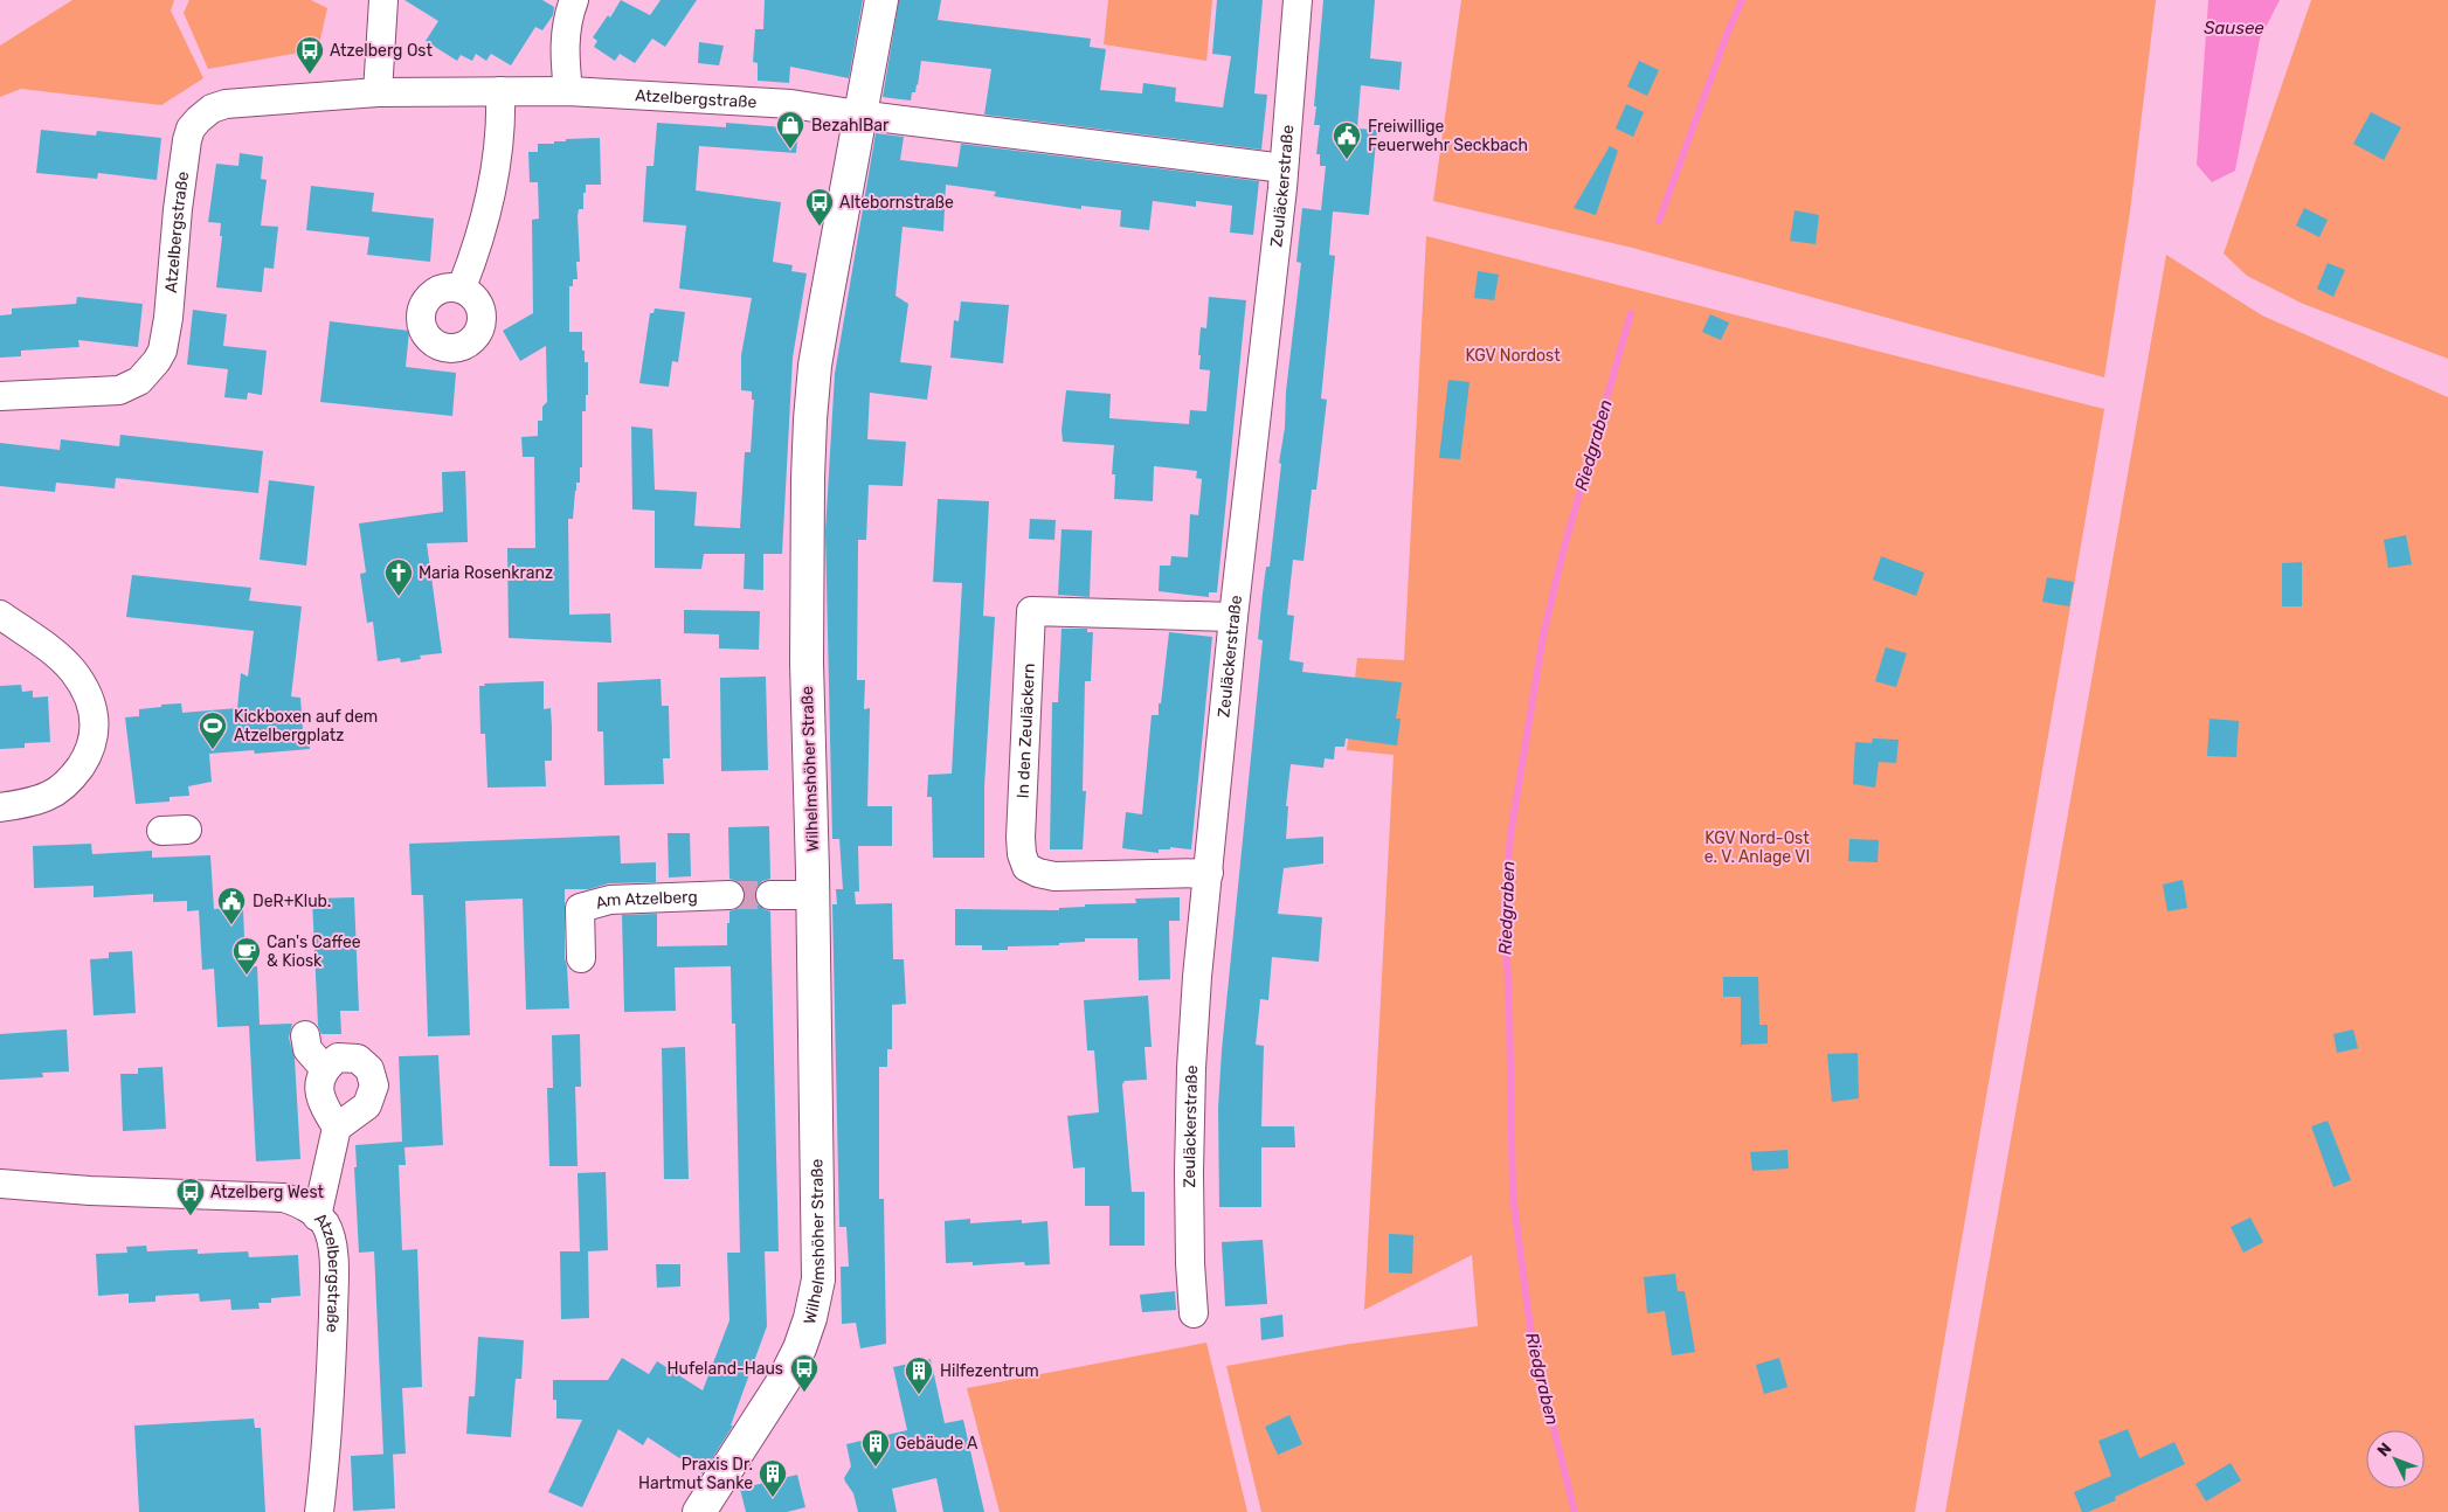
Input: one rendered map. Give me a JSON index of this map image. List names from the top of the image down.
{
  "streets": {
    "main road": ["Wilhelmshöher Straße"],
    "street": [
      "Atzelbergstraße",
      "Zeuläckerstraße",
      "In den Zeuläckern",
      "Am Atzelberg"
    ]
  },
  "crossings": [
    ["Atzelbergstraße", "Wilhelmshöher Straße"],
    ["Zeuläckerstraße", "In den Zeuläckern"]
  ],
  "water": ["Sausee", "Riedgraben"],
  "parks": ["KGV Nordost", "KGV Nord-Ost e. V. Anlage VI"],
  "places": {
    "bus stop": [
      "Atzelberg Ost",
      "Altebornstraße",
      "Atzelberg West",
      "Hufeland-Haus"
    ],
    "shop": ["BezahlBar"],
    "public building": ["Freiwillige Feuerwehr Seckbach", "DeR+Klub."],
    "church": ["Maria Rosenkranz"],
    "sports": ["Kickboxen auf dem Atzelbergplatz"],
    "cafe": ["Can's Caffee & Kiosk"],
    "building": ["Hilfezentrum", "Gebäude A", "Praxis Dr. Hartmut Sanke"]
  },
  "north": "top left"
}
